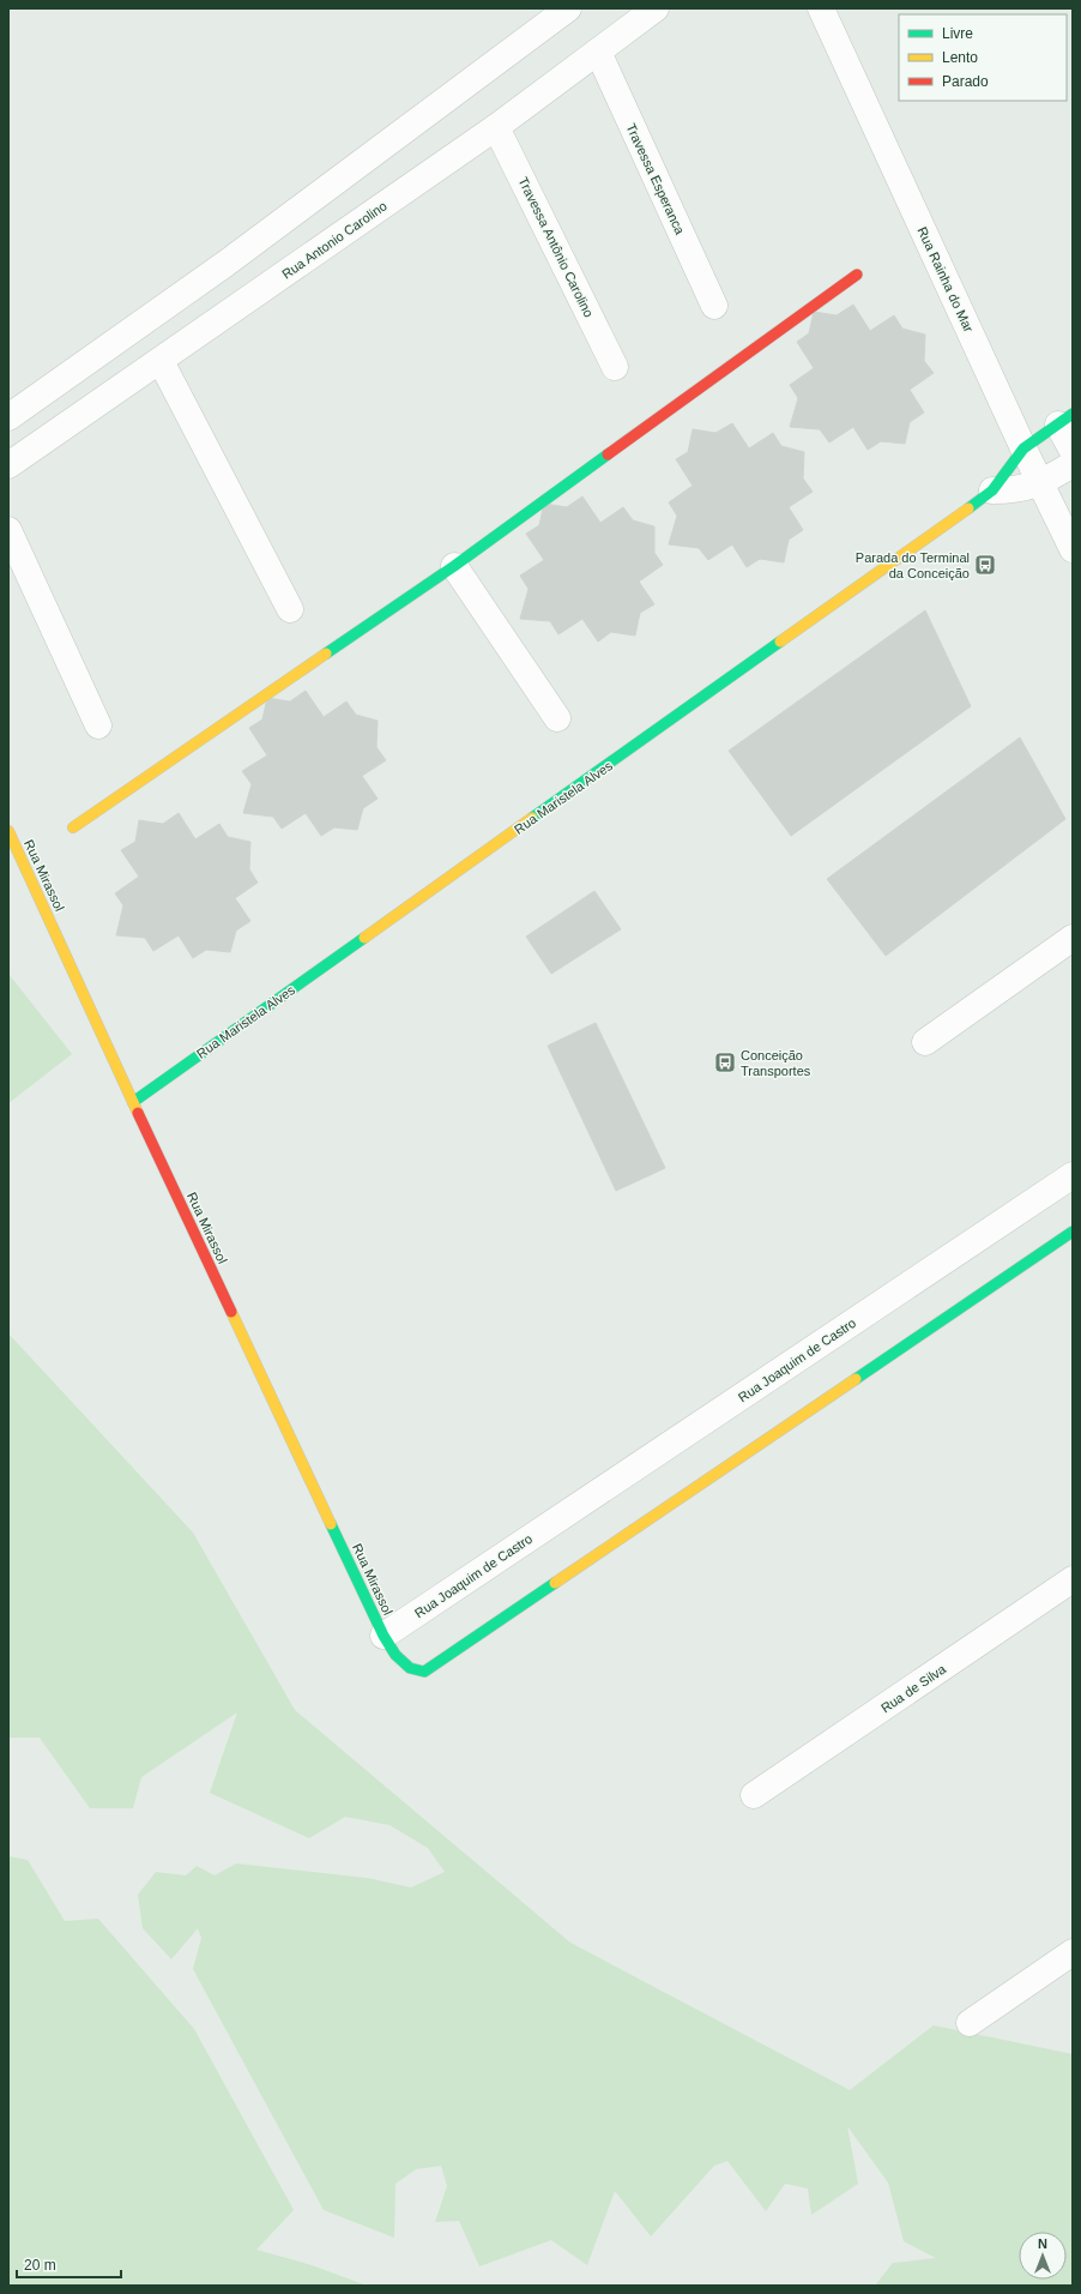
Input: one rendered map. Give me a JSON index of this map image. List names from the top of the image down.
{
  "streets": {
    "street": [
      "Travessa Esperanca",
      "Rua Antonio Carolino",
      "Travessa Antônio Carolino",
      "Rua Rainha do Mar",
      "Rua Maristela Alves",
      "Rua Mirassol",
      "Rua Joaquim de Castro",
      "Rua de Silva"
    ]
  },
  "crossings": [
    ["Travessa Esperanca", "Rua Antonio Carolino"],
    ["Rua Antonio Carolino", "Travessa Antônio Carolino"],
    ["Rua Rainha do Mar", "Rua Maristela Alves"],
    ["Rua Maristela Alves", "Rua Mirassol"],
    ["Rua Mirassol", "Rua Joaquim de Castro"]
  ],
  "places": {
    "bus stop": ["Parada do Terminal da Conceição", "Conceição Transportes"]
  },
  "legend": ["Livre", "Lento", "Parado"],
  "scale_bar": "20 m",
  "north": "top"
}
